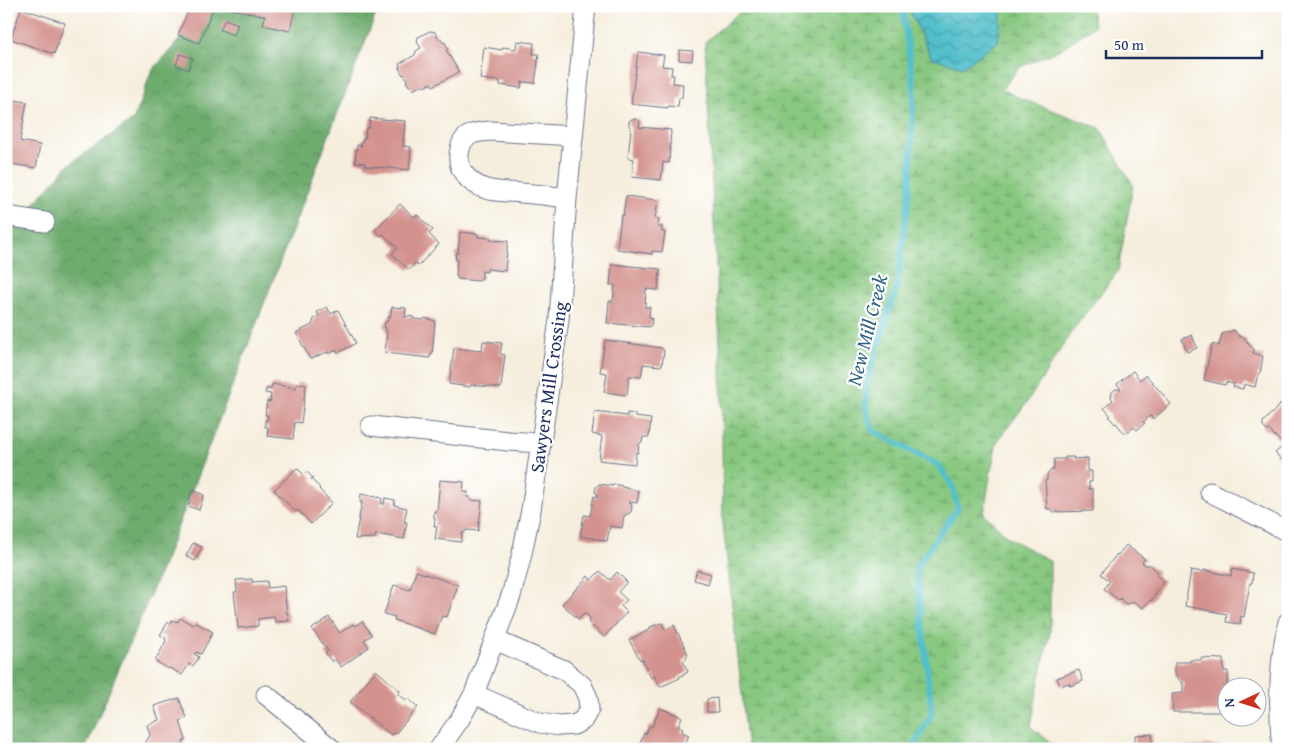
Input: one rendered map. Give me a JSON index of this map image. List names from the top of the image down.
{
  "streets": {
    "street": ["Sawyers Mill Crossing"]
  },
  "water": ["New Mill Creek"],
  "scale_bar": "50 m",
  "north": "left"
}
